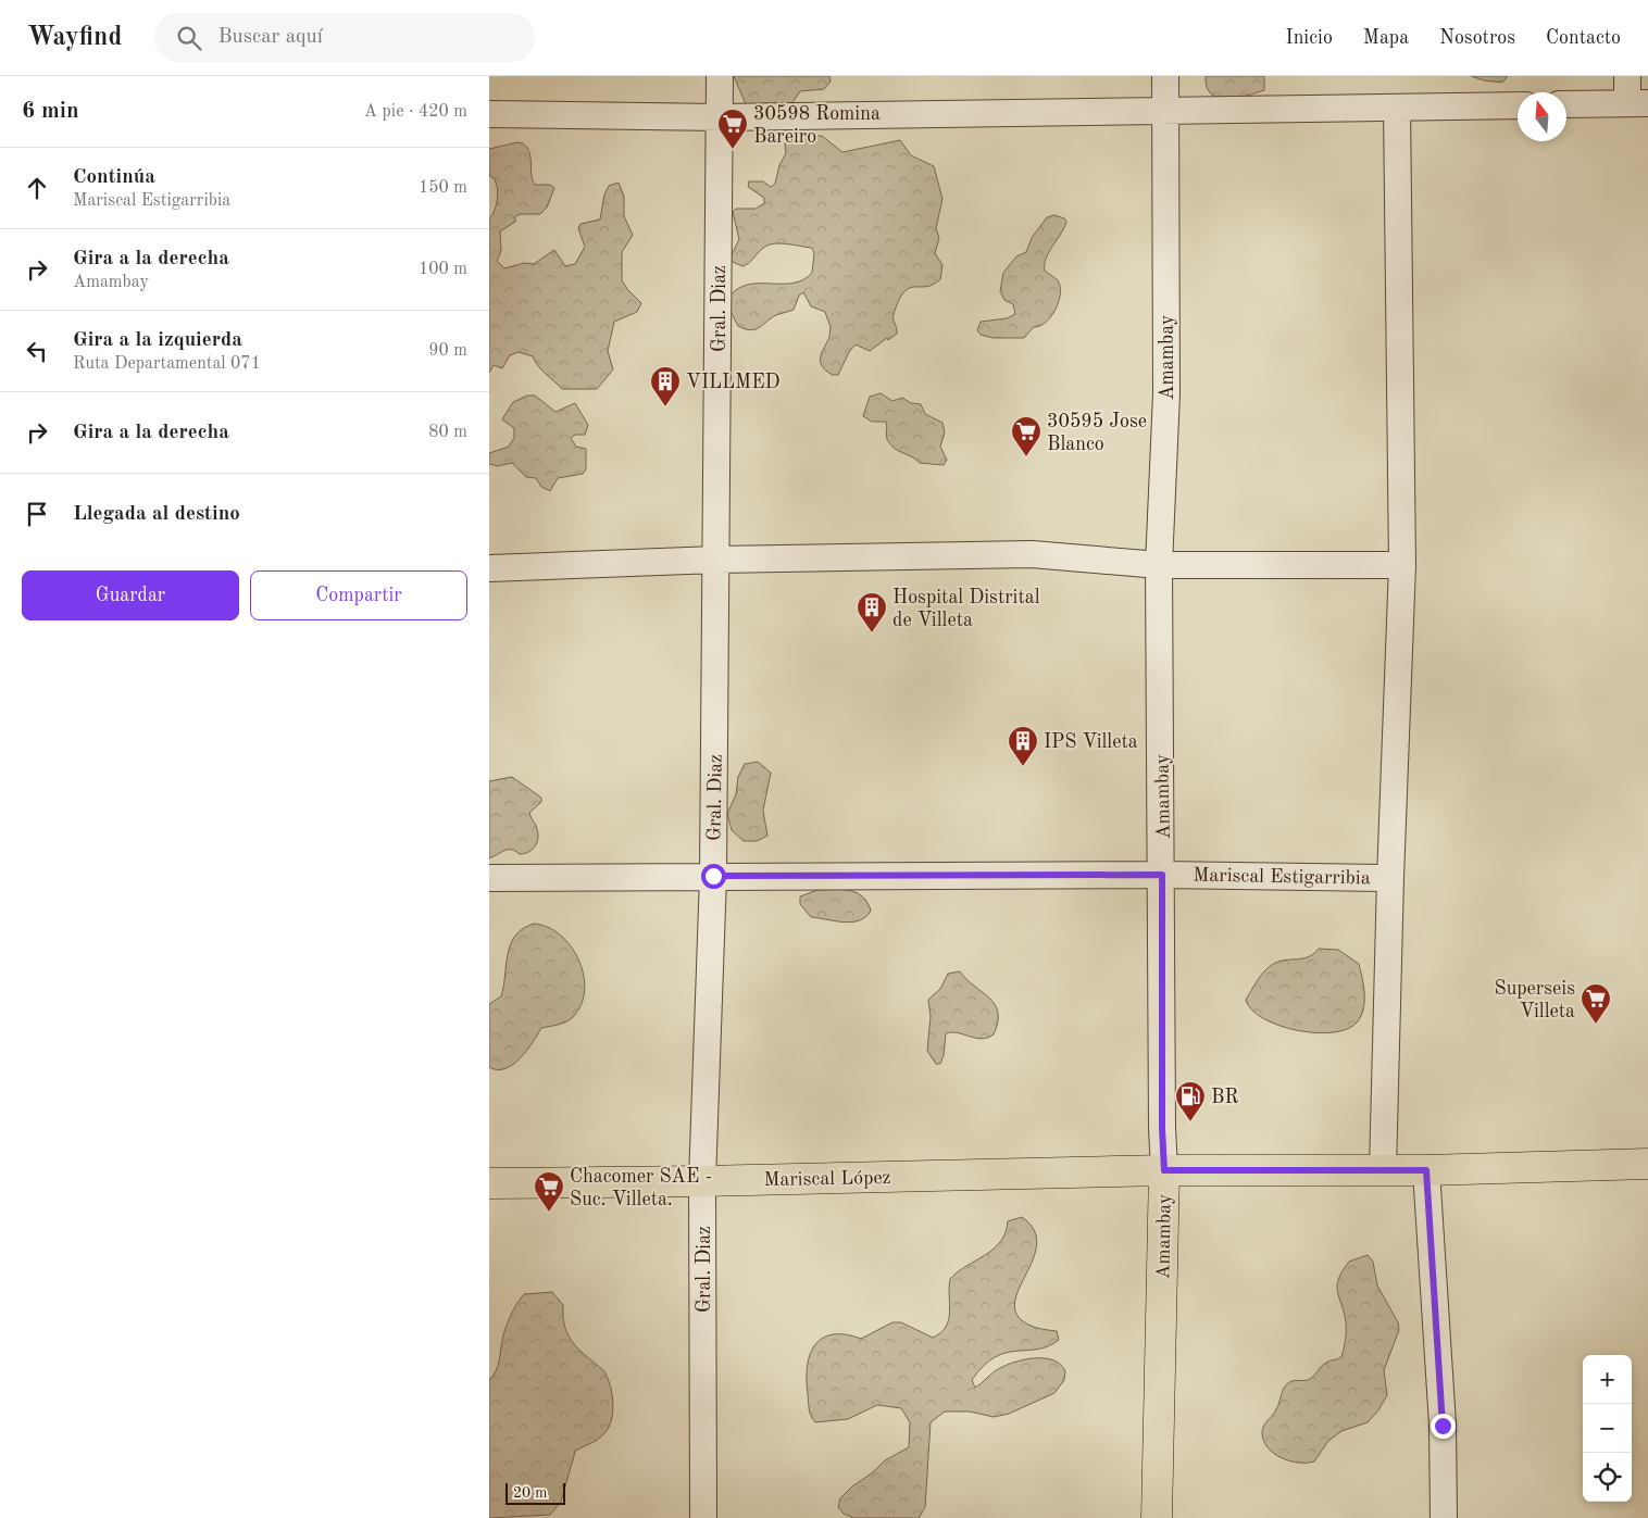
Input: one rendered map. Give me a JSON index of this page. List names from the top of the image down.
{
  "streets": {
    "main road": ["Amambay", "Mariscal López"],
    "street": ["Gral. Diaz", "Mariscal Estigarribia"]
  },
  "crossings": [
    ["Gral. Diaz", "Mariscal Estigarribia"],
    ["Gral. Diaz", "Mariscal López"],
    ["Amambay", "Mariscal Estigarribia"],
    ["Amambay", "Mariscal López"]
  ],
  "places": {
    "supermarket": [
      "30598 Romina Bareiro",
      "30595 Jose Blanco",
      "Superseis Villeta",
      "Chacomer SAE - Suc. Villeta."
    ],
    "building": ["VILLMED", "Hospital Distrital de Villeta", "IPS Villeta"],
    "fuel station": ["BR"]
  },
  "scale_bar": "20 m",
  "north": "top",
  "page": {
    "header": "Wayfind",
    "search": "Buscar aquí",
    "nav": [
      "Inicio",
      "Mapa",
      "Nosotros",
      "Contacto"
    ],
    "heading": ["6 min", "A pie · 420 m"],
    "list": [
      ["Continúa", "Mariscal Estigarribia", "150 m"],
      ["Gira a la derecha", "Amambay", "100 m"],
      ["Gira a la izquierda", "Ruta Departamental 071", "90 m"],
      ["Gira a la derecha", "80 m"],
      "Llegada al destino"
    ],
    "buttons": ["Guardar", "Compartir"],
    "map_buttons": ["+", "−"],
    "scale": "20 m"
  }
}
